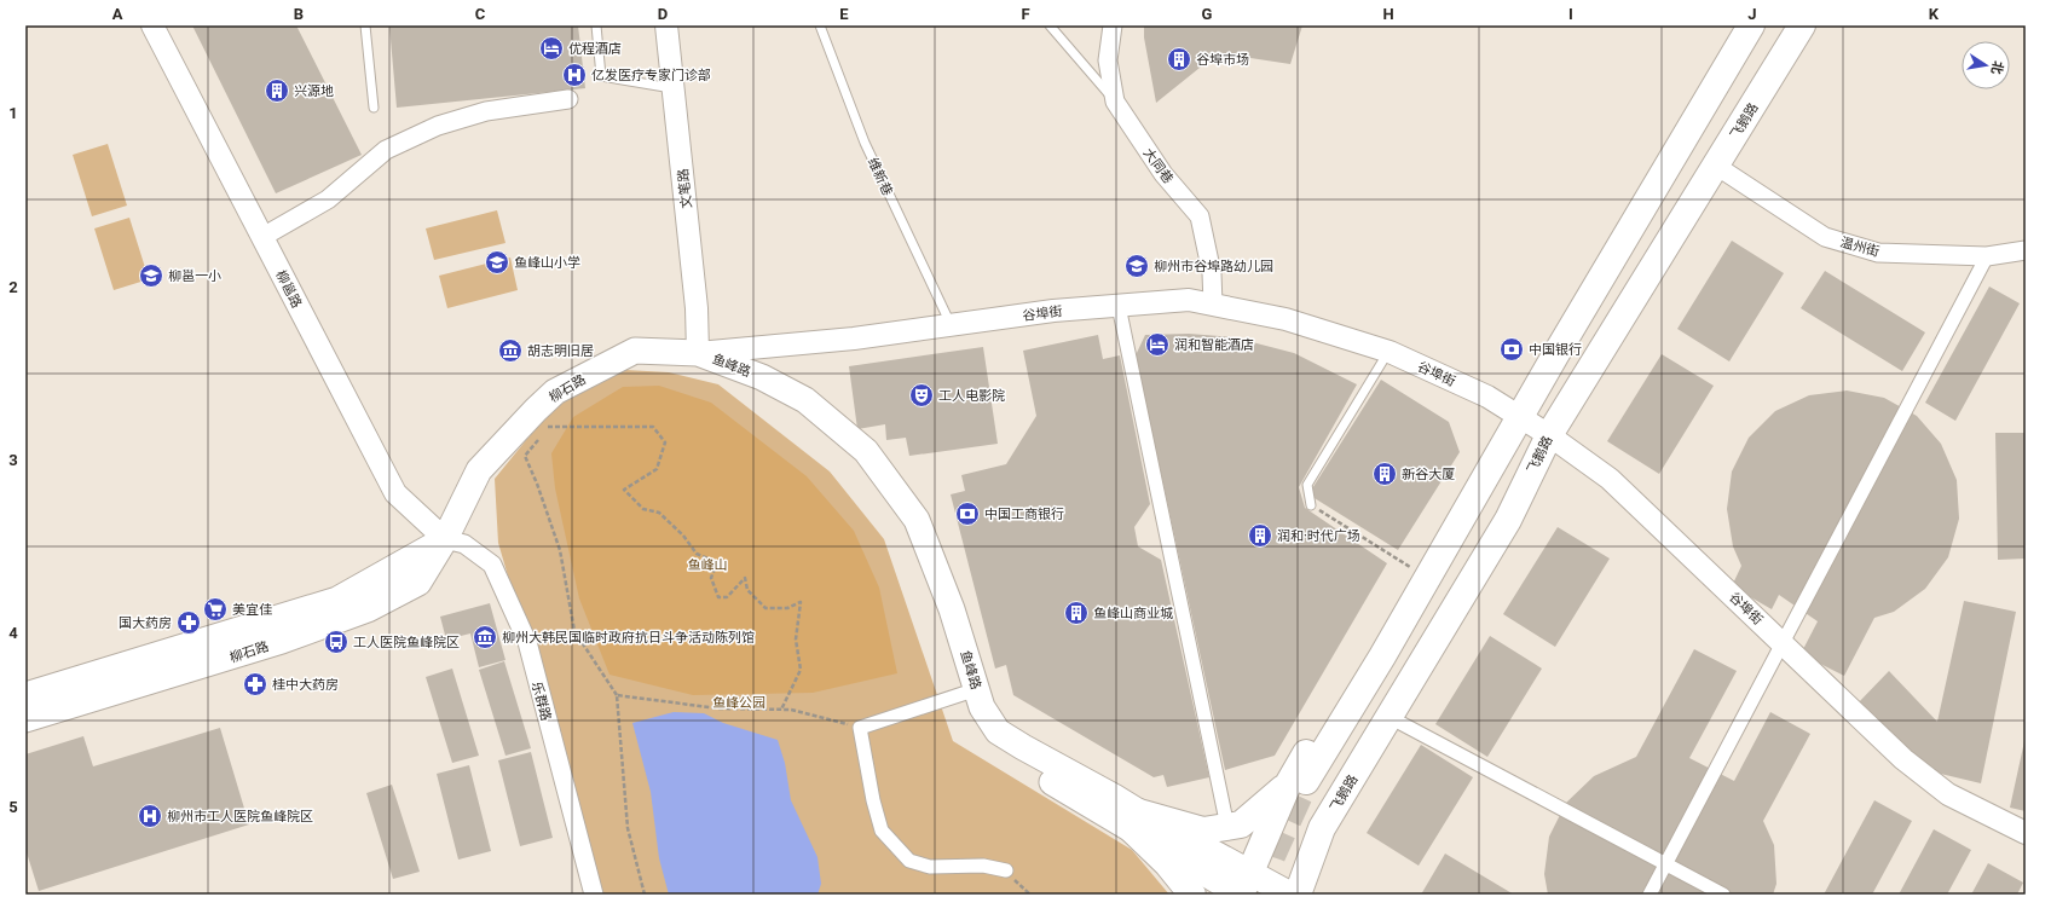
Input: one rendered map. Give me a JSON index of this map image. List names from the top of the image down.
{
  "streets": {
    "main road": ["飞鹅路", "鱼峰路", "柳石路"],
    "street": [
      "大同巷",
      "文笔路",
      "温州街",
      "柳邕路",
      "谷埠街",
      "乐群路"
    ],
    "lane": ["维新巷"]
  },
  "crossings": [
    ["飞鹅路", "温州街"],
    ["飞鹅路", "谷埠街"],
    ["大同巷", "谷埠街"],
    ["维新巷", "谷埠街"],
    ["文笔路", "谷埠街"],
    ["文笔路", "鱼峰路"],
    ["文笔路", "柳石路"],
    ["柳邕路", "柳石路"],
    ["柳邕路", "乐群路"],
    ["谷埠街", "鱼峰路"],
    ["谷埠街", "柳石路"],
    ["鱼峰路", "柳石路"],
    ["柳石路", "乐群路"]
  ],
  "parks": ["鱼峰山", "鱼峰公园"],
  "places": {
    "hotel": ["优程酒店", "润和智能酒店"],
    "building": [
      "谷埠市场",
      "兴源地",
      "新谷大厦",
      "润和·时代广场",
      "鱼峰山商业城"
    ],
    "hospital": ["亿发医疗专家门诊部", "柳州市工人医院鱼峰院区"],
    "school or university": ["鱼峰山小学", "柳州市谷埠路幼儿园", "柳邕一小"],
    "bank": ["中国银行", "中国工商银行"],
    "museum": ["胡志明旧居", "柳州大韩民国临时政府抗日斗争活动陈列馆"],
    "theatre": ["工人电影院"],
    "supermarket": ["美宜佳"],
    "pharmacy": ["国大药房", "桂中大药房"],
    "bus stop": ["工人医院鱼峰院区"]
  },
  "north": "right",
  "grid": {
    "columns": [
      "A",
      "B",
      "C",
      "D",
      "E",
      "F",
      "G",
      "H",
      "I",
      "J",
      "K"
    ],
    "rows": [
      "1",
      "2",
      "3",
      "4",
      "5"
    ]
  }
}
